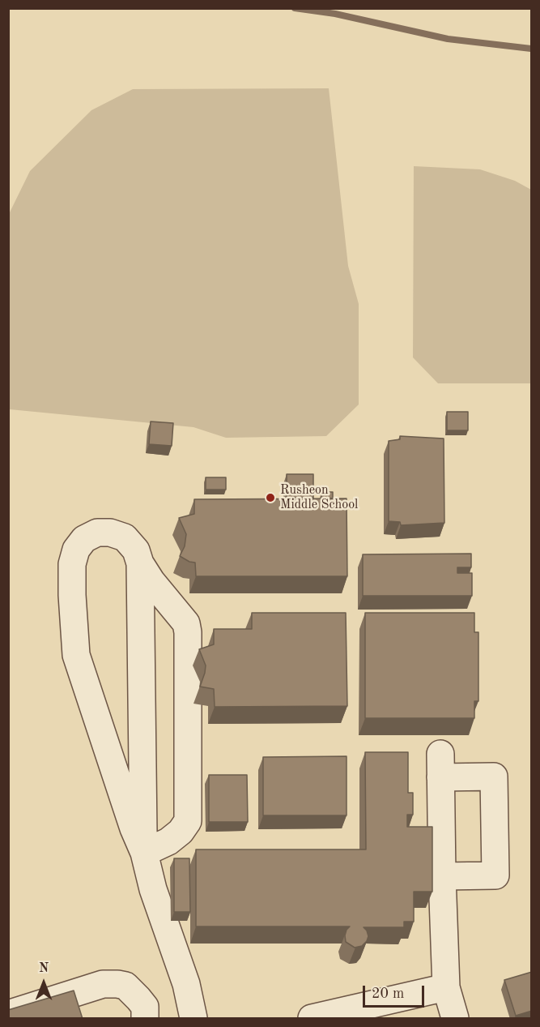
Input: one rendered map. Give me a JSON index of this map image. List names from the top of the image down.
{
  "places": ["Rusheon Middle School"],
  "scale_bar": "20 m",
  "north": "top"
}
